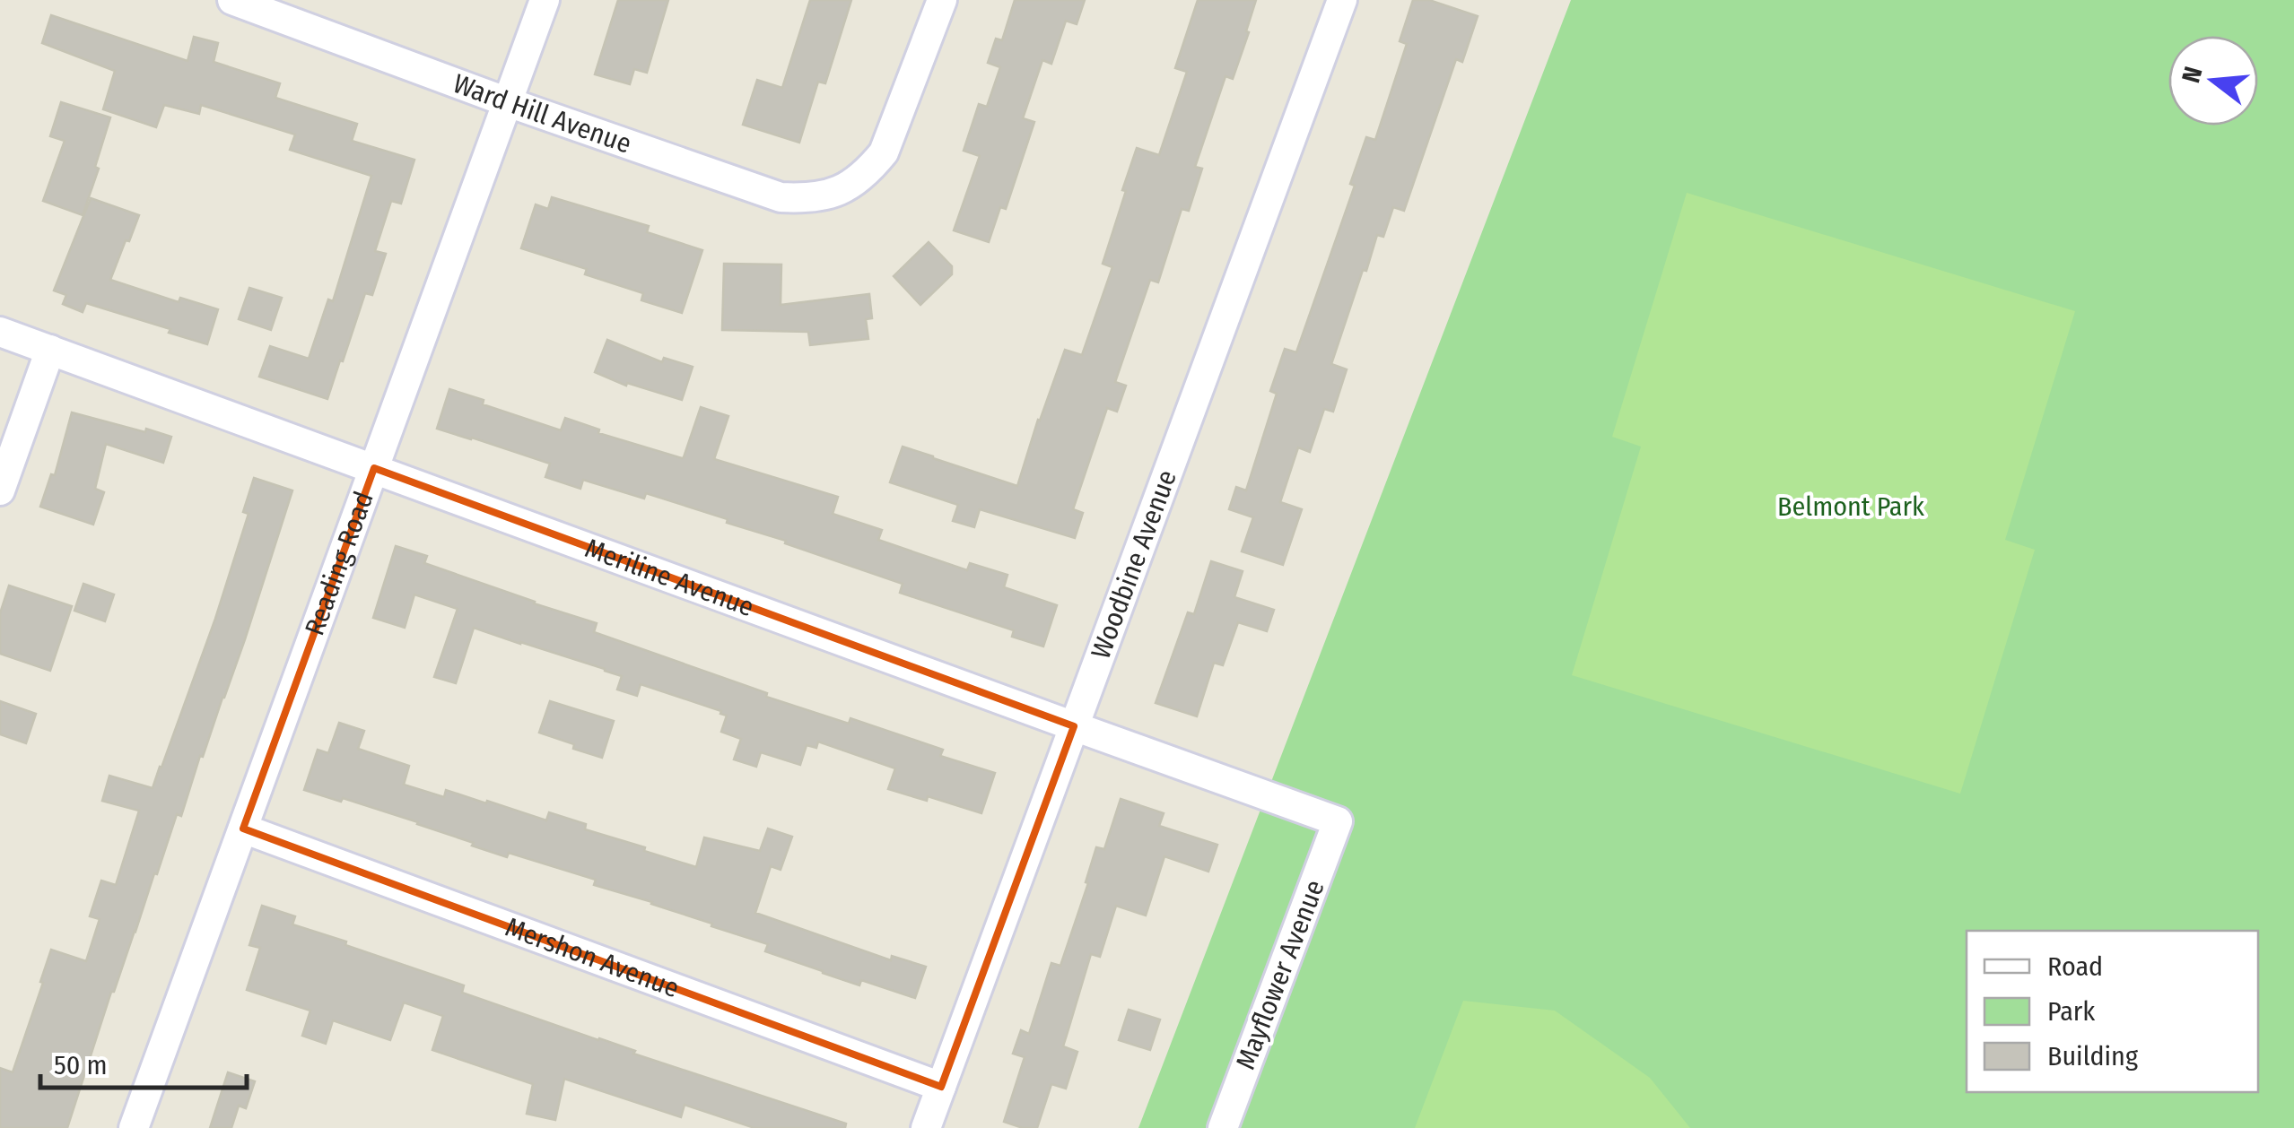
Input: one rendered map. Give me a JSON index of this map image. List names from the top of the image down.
{
  "streets": {
    "street": [
      "Ward Hill Avenue",
      "Reading Road",
      "Woodbine Avenue",
      "Meriline Avenue",
      "Mershon Avenue",
      "Mayflower Avenue"
    ]
  },
  "crossings": [
    ["Ward Hill Avenue", "Reading Road"],
    ["Reading Road", "Meriline Avenue"],
    ["Reading Road", "Mershon Avenue"],
    ["Woodbine Avenue", "Meriline Avenue"],
    ["Woodbine Avenue", "Mershon Avenue"],
    ["Meriline Avenue", "Mayflower Avenue"]
  ],
  "parks": ["Belmont Park"],
  "legend": ["Road", "Park", "Building"],
  "scale_bar": "50 m",
  "north": "left"
}
